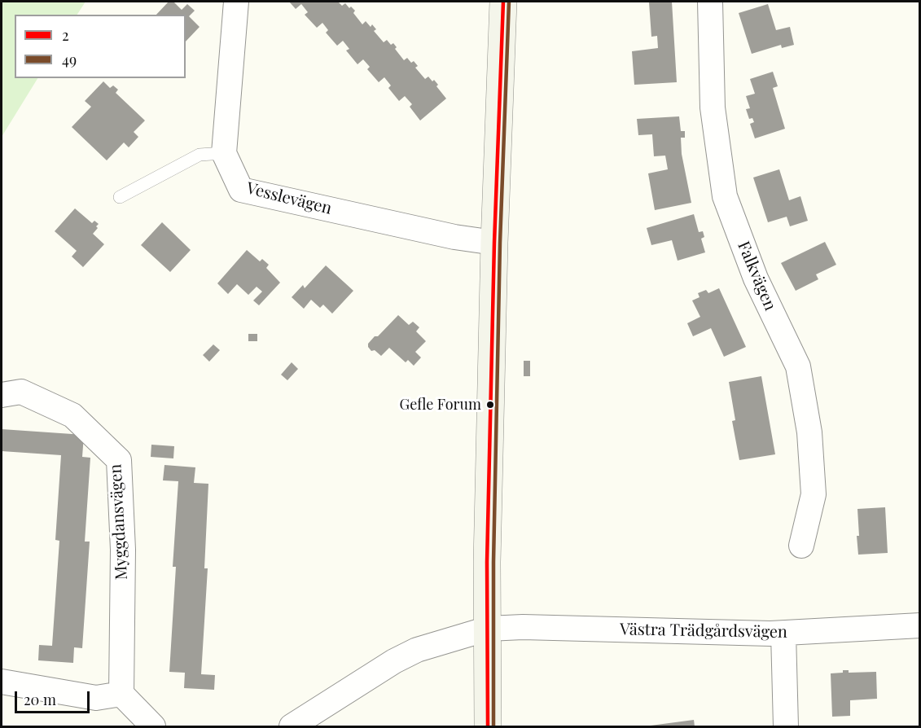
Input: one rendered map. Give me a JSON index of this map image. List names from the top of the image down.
{
  "streets": {
    "street": [
      "Vesslevägen",
      "Falkvägen",
      "Myggdansvägen",
      "Västra Trädgårdsvägen"
    ]
  },
  "places": ["Gefle Forum"],
  "lines": ["transit line 2", "transit line 49"],
  "legend": ["2", "49"],
  "scale_bar": "20 m"
}
